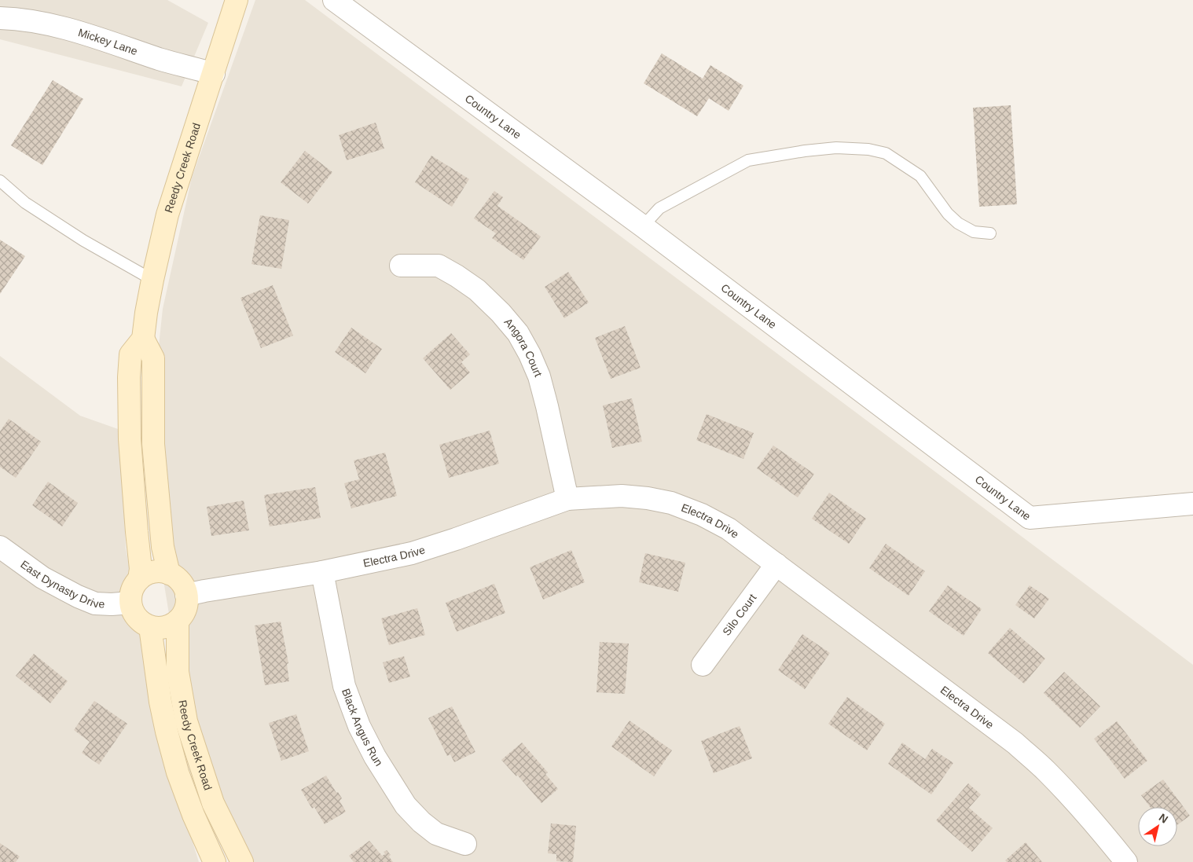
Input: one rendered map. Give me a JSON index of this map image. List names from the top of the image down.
{
  "streets": {
    "street": [
      "Mickey Lane",
      "Country Lane",
      "Reedy Creek Road",
      "Angora Court",
      "Electra Drive",
      "East Dynasty Drive",
      "Silo Court",
      "Black Angus Run"
    ]
  },
  "crossings": [
    ["Mickey Lane", "Reedy Creek Road"],
    ["Reedy Creek Road", "Electra Drive"],
    ["Reedy Creek Road", "East Dynasty Drive"],
    ["Angora Court", "Electra Drive"],
    ["Electra Drive", "East Dynasty Drive"],
    ["Electra Drive", "Silo Court"],
    ["Electra Drive", "Black Angus Run"]
  ],
  "north": "top right"
}
